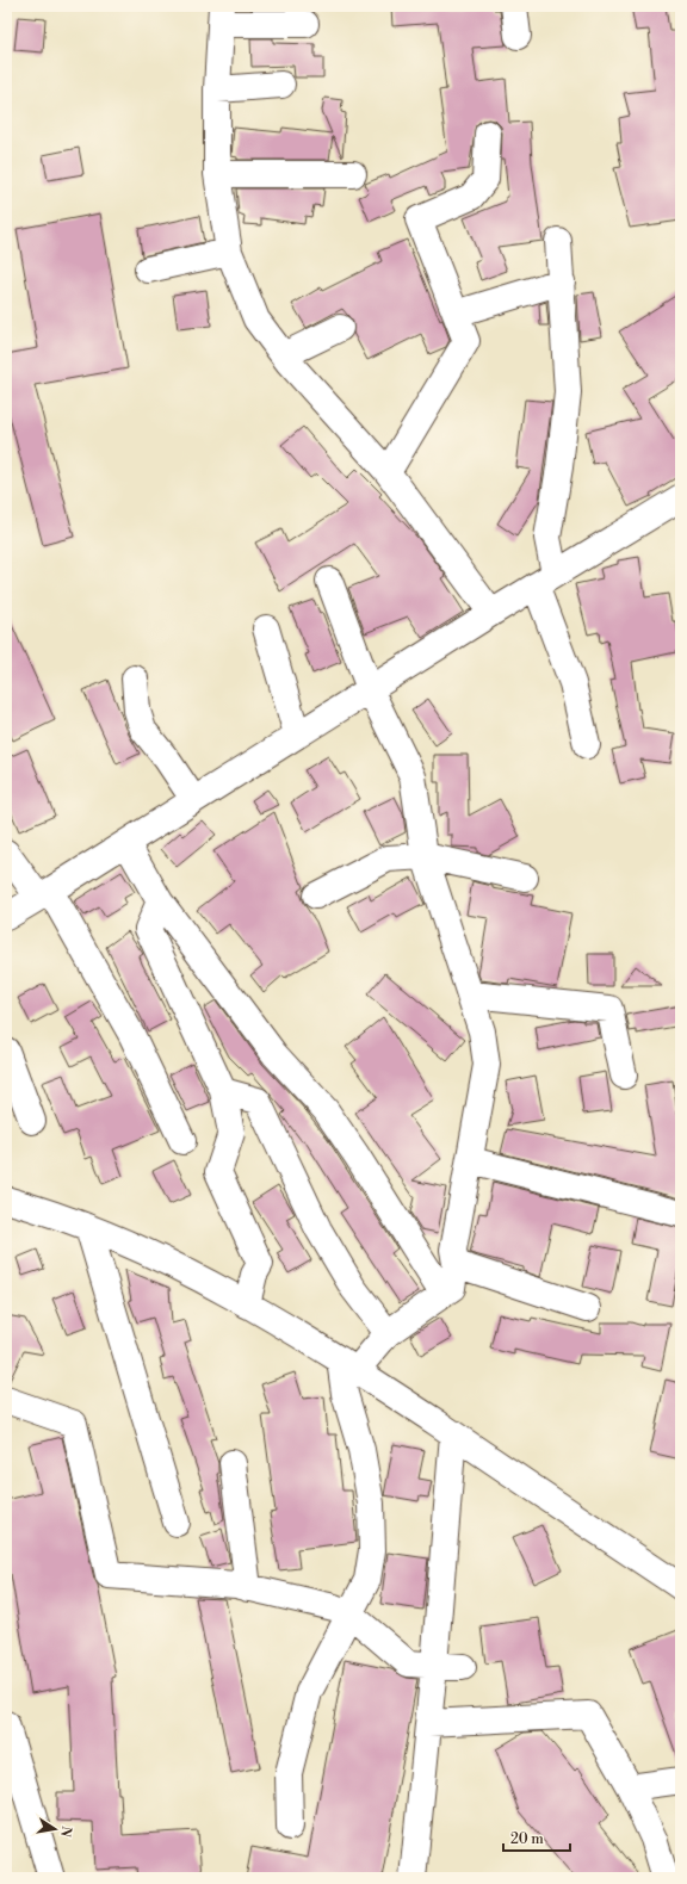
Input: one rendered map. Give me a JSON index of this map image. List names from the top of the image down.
{
  "scale_bar": "20 m",
  "north": "right"
}
